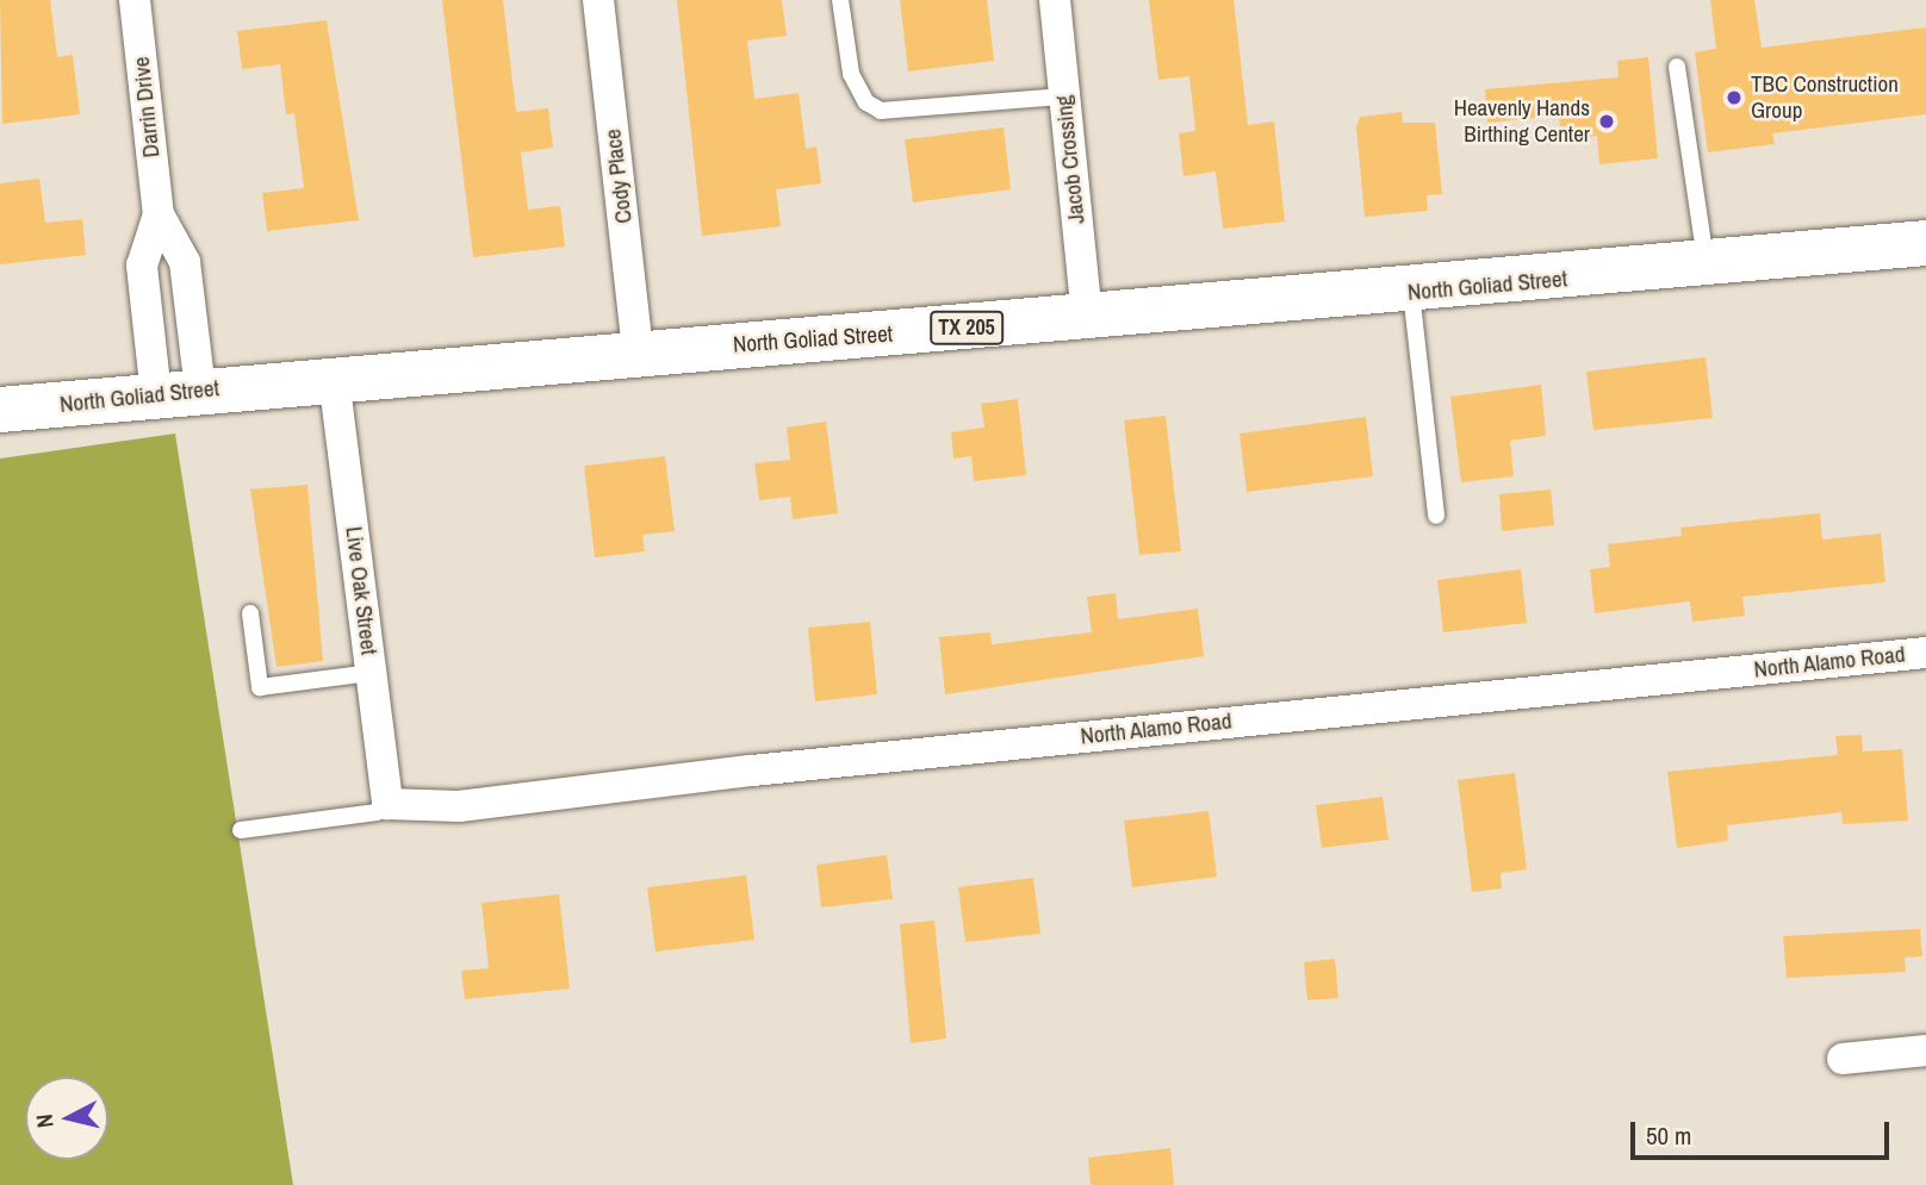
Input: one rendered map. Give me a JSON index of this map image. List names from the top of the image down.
{
  "streets": {
    "main road": ["North Goliad Street", "TX 205"],
    "street": [
      "Darrin Drive",
      "Jacob Crossing",
      "Cody Place",
      "Live Oak Street",
      "North Alamo Road"
    ]
  },
  "crossings": [
    ["Darrin Drive", "North Goliad Street"],
    ["Jacob Crossing", "North Goliad Street"],
    ["Cody Place", "North Goliad Street"],
    ["North Goliad Street", "Live Oak Street"],
    ["Live Oak Street", "North Alamo Road"]
  ],
  "places": ["TBC Construction Group", "Heavenly Hands Birthing Center"],
  "scale_bar": "50 m",
  "north": "left"
}
